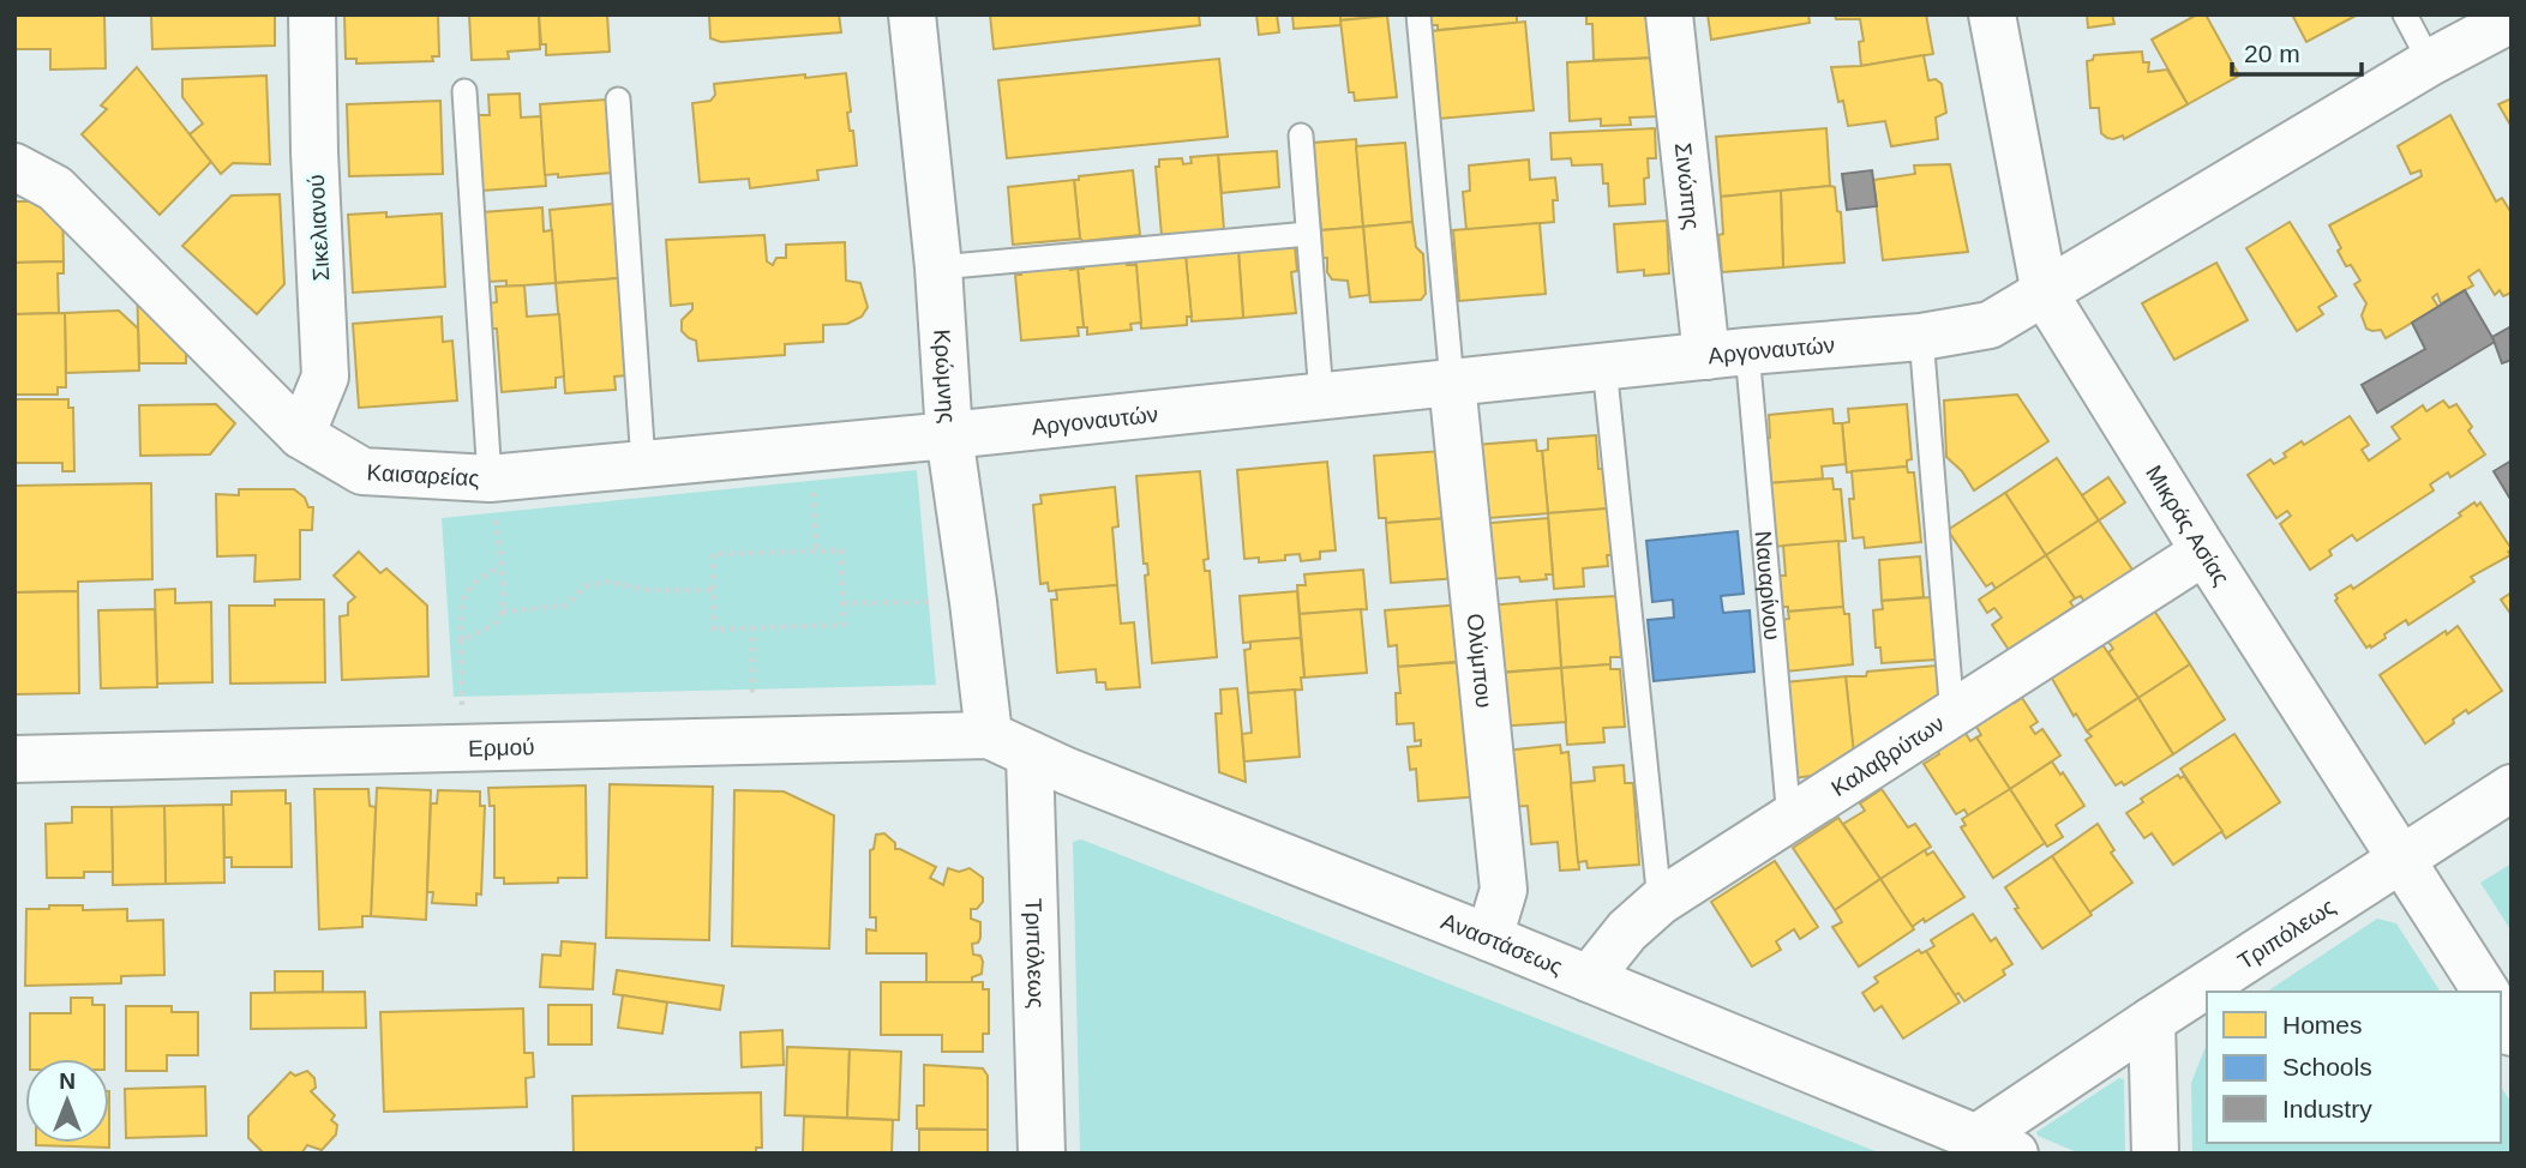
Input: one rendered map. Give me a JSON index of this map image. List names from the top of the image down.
{
  "streets": {
    "street": [
      "Σινώπης",
      "Σικελιανού",
      "Αργοναυτών",
      "Κρώμνης",
      "Καισαρείας",
      "Μικράς Ασίας",
      "Ολύμπου",
      "Ερμού",
      "Καλαβρύτων",
      "Τριπόλεως",
      "Αναστάσεως"
    ],
    "lane": ["Ναυαρίνου"]
  },
  "crossings": [
    ["Σινώπης", "Αργοναυτών"],
    ["Σινώπης", "Ναυαρίνου"],
    ["Σικελιανού", "Καισαρείας"],
    ["Αργοναυτών", "Κρώμνης"],
    ["Αργοναυτών", "Καισαρείας"],
    ["Αργοναυτών", "Μικράς Ασίας"],
    ["Αργοναυτών", "Ναυαρίνου"],
    ["Αργοναυτών", "Ολύμπου"],
    ["Κρώμνης", "Καισαρείας"],
    ["Κρώμνης", "Ερμού"],
    ["Κρώμνης", "Αναστάσεως"],
    ["Μικράς Ασίας", "Καλαβρύτων"],
    ["Μικράς Ασίας", "Τριπόλεως"],
    ["Ναυαρίνου", "Καλαβρύτων"],
    ["Ολύμπου", "Αναστάσεως"],
    ["Ερμού", "Αναστάσεως"],
    ["Καλαβρύτων", "Αναστάσεως"],
    ["Τριπόλεως", "Αναστάσεως"]
  ],
  "legend": ["Homes", "Schools", "Industry"],
  "scale_bar": "20 m",
  "north": "top"
}
